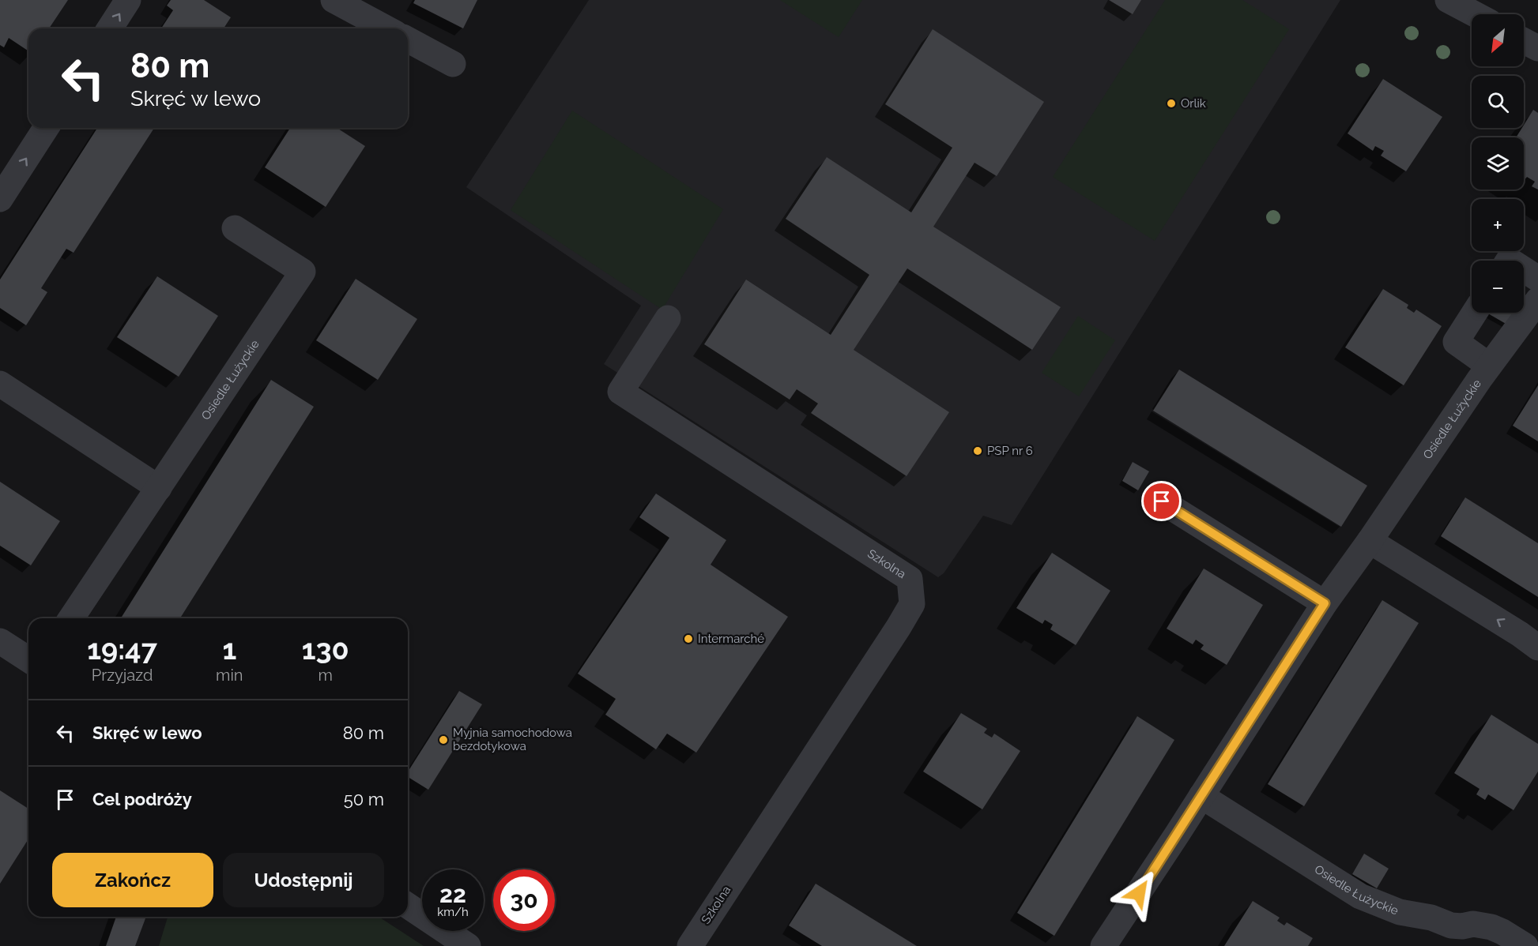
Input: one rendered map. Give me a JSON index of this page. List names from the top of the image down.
{
  "streets": {
    "street": ["Osiedle Łużyckie", "Szkolna"]
  },
  "places": [
    "Orlik",
    "PSP nr 6",
    "Intermarché",
    "Myjnia samochodowa bezdotykowa"
  ],
  "north": "bottom left",
  "page": {
    "map_buttons": ["+", "−"],
    "turn": ["80 m", "Skręć w lewo"],
    "eta": [
      "19:47",
      "Przyjazd",
      "1",
      "min",
      "130",
      "m"
    ],
    "list": [
      {
        "name": "Skręć w lewo",
        "value": "80 m"
      },
      {
        "name": "Cel podróży",
        "value": "50 m"
      }
    ],
    "buttons": ["Zakończ", "Udostępnij"],
    "speed": "22 km/h",
    "limit": "30"
  }
}
